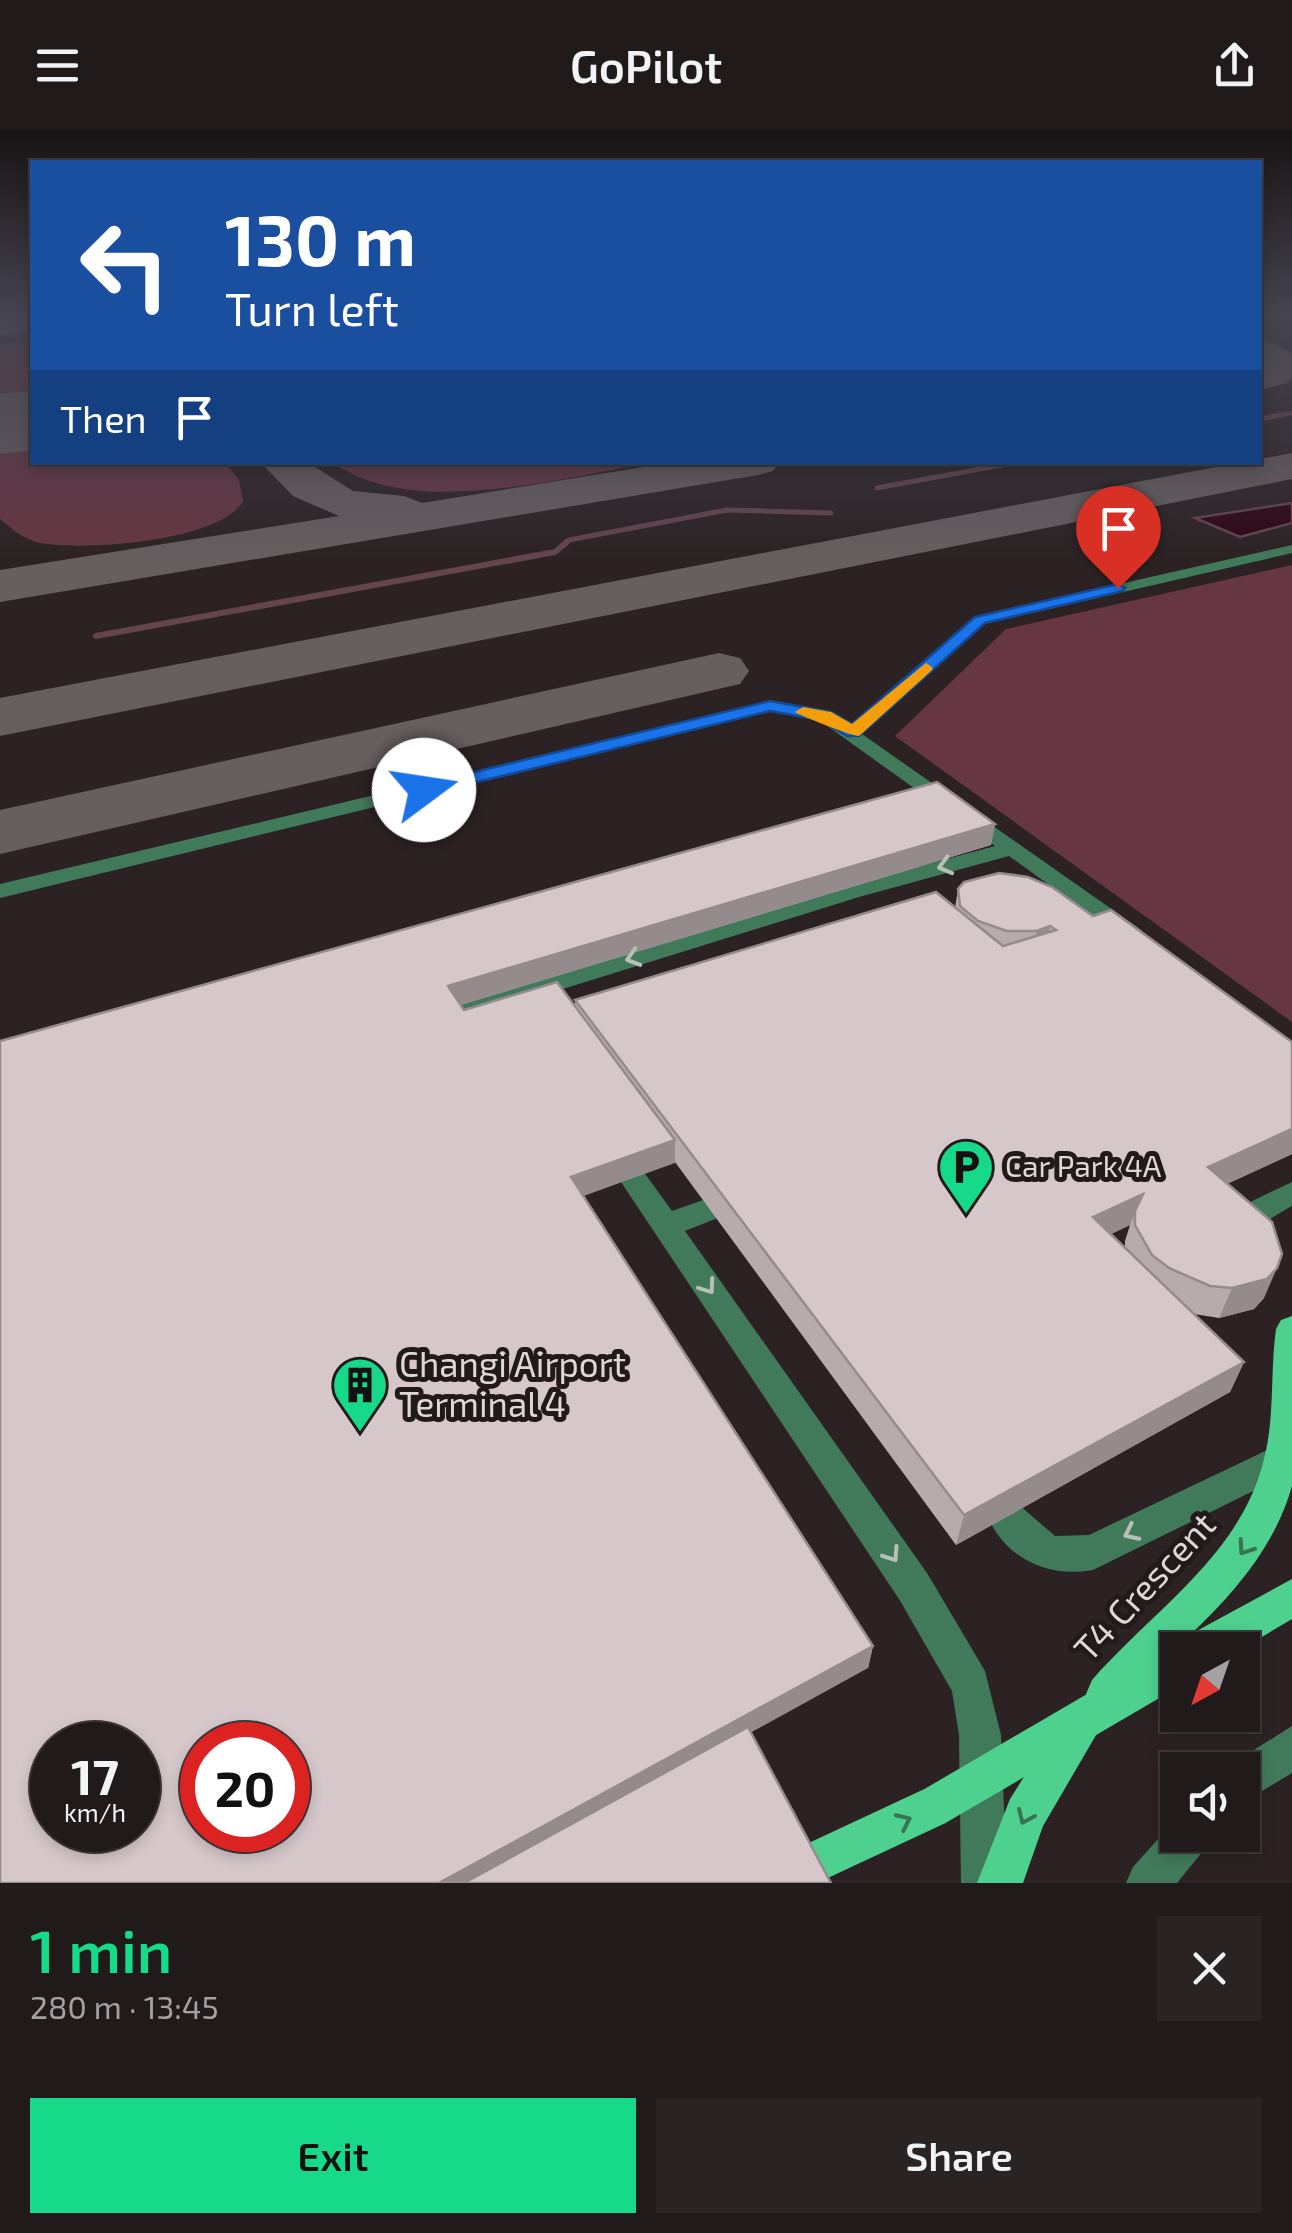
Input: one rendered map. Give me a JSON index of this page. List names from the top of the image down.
{
  "streets": {
    "main road": ["T4 Crescent"]
  },
  "one_way": ["T4 Crescent"],
  "places": {
    "parking": ["Car Park 4A"],
    "building": ["Changi Airport Terminal 4"]
  },
  "north": "bottom left",
  "page": {
    "header": "GoPilot",
    "turn": ["130 m", "Turn left"],
    "then": "Then",
    "speed": "17 km/h",
    "limit": "20",
    "heading": ["1 min", "280 m · 13:45"],
    "buttons": ["Exit", "Share"]
  }
}
